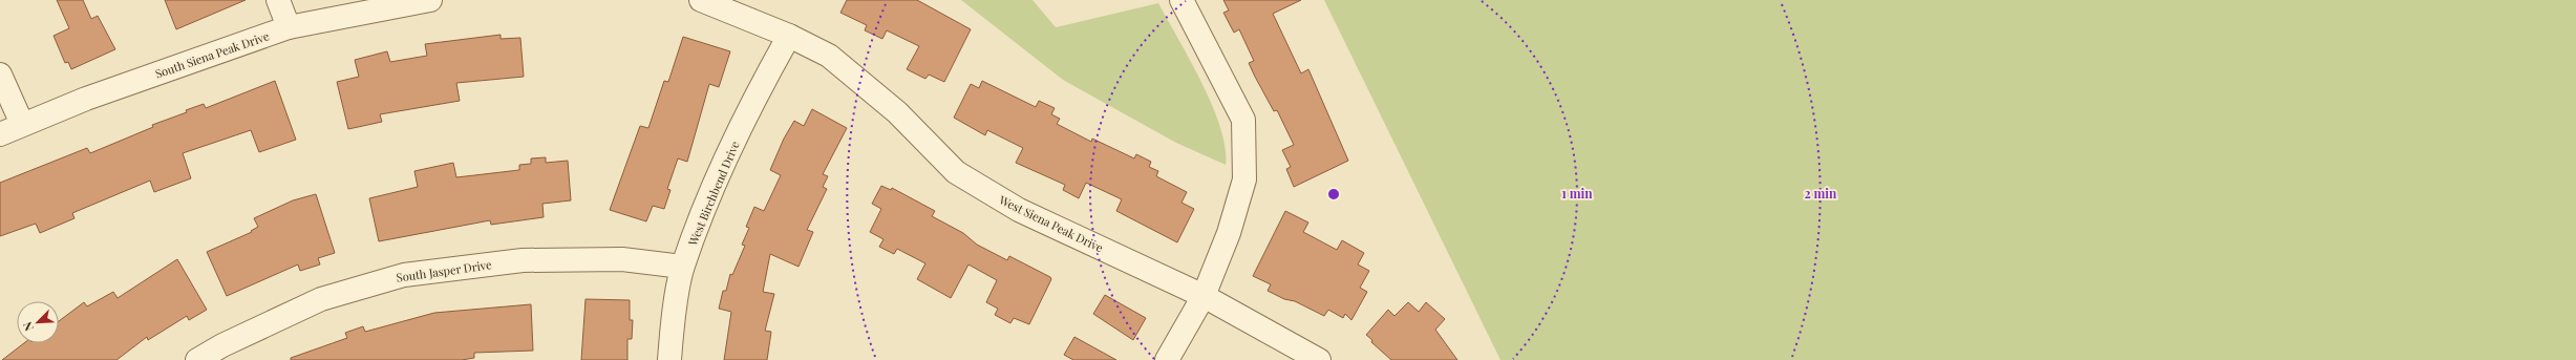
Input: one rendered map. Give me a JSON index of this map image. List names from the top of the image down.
{
  "streets": {
    "street": [
      "South Siena Peak Drive",
      "West Birchbend Drive",
      "West Siena Peak Drive",
      "South Jasper Drive"
    ]
  },
  "crossings": [
    ["West Birchbend Drive", "West Siena Peak Drive"],
    ["West Birchbend Drive", "South Jasper Drive"]
  ],
  "north": "bottom left",
  "rings": ["1 min", "2 min"]
}
